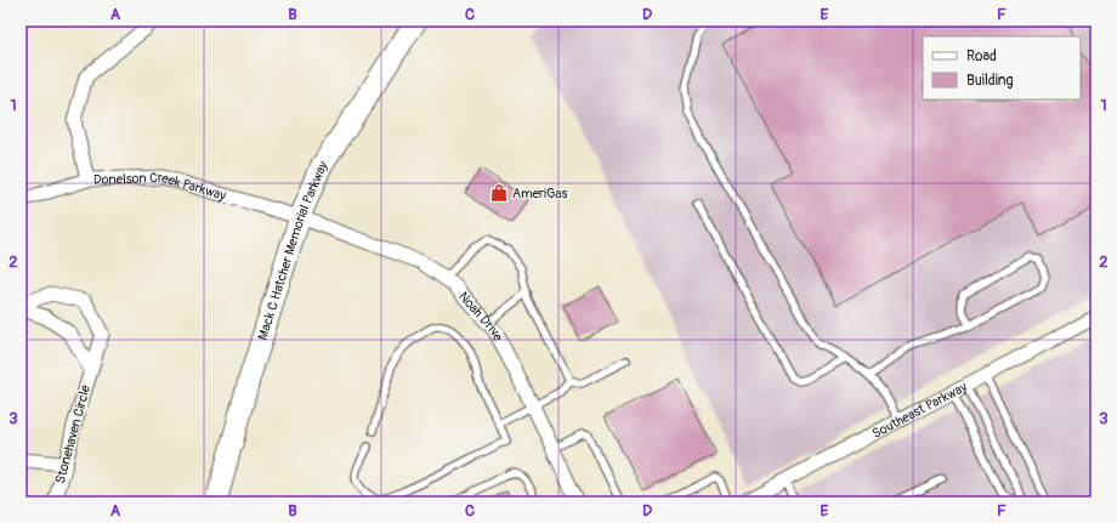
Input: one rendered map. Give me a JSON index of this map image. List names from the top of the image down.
{
  "streets": {
    "main road": ["Mack C Hatcher Memorial Parkway"],
    "street": [
      "Donelson Creek Parkway",
      "Noah Drive",
      "Southeast Parkway",
      "Stonehaven Circle"
    ]
  },
  "crossings": [
    ["Donelson Creek Parkway", "Mack C Hatcher Memorial Parkway"],
    ["Donelson Creek Parkway", "Noah Drive"],
    ["Mack C Hatcher Memorial Parkway", "Noah Drive"]
  ],
  "places": {
    "shop": ["AmeriGas"]
  },
  "legend": ["Road", "Building"],
  "grid": {
    "columns": [
      "A",
      "B",
      "C",
      "D",
      "E",
      "F"
    ],
    "rows": ["1", "2", "3"]
  }
}
